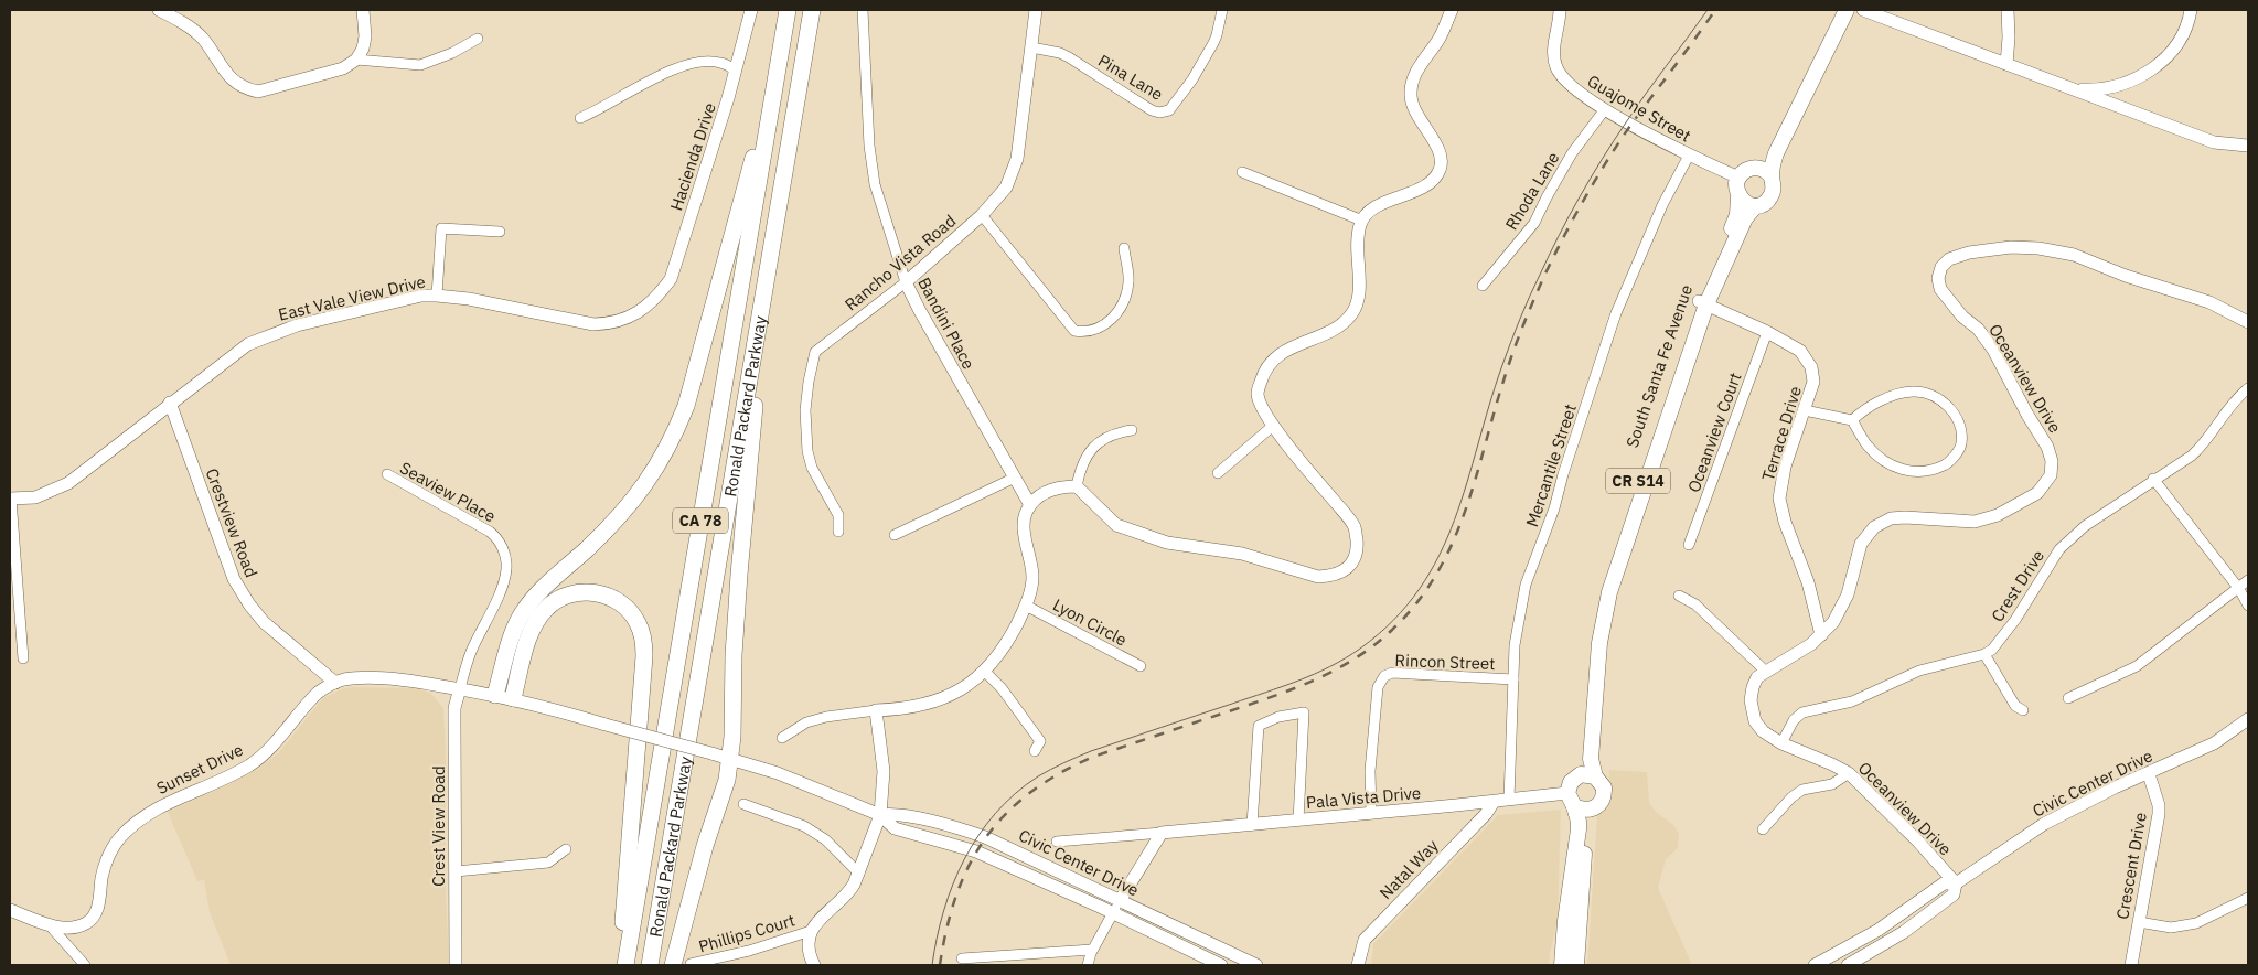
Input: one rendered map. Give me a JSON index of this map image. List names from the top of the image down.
{
  "streets": {
    "highway": ["Ronald Packard Parkway", "CA 78"],
    "main road": ["South Santa Fe Avenue", "CR S14"],
    "street": [
      "Pina Lane",
      "Guajome Street",
      "Hacienda Drive",
      "Rhoda Lane",
      "Rancho Vista Road",
      "East Vale View Drive",
      "Bandini Place",
      "Oceanview Drive",
      "Oceanview Court",
      "Terrace Drive",
      "Mercantile Street",
      "Seaview Place",
      "Crestview Road",
      "Crest Drive",
      "Lyon Circle",
      "Rincon Street",
      "Sunset Drive",
      "Civic Center Drive",
      "Pala Vista Drive",
      "Crest View Road",
      "Crescent Drive",
      "Natal Way",
      "Phillips Court"
    ]
  },
  "crossings": [
    ["Pina Lane", "Rancho Vista Road"],
    ["Guajome Street", "Rhoda Lane"],
    ["Guajome Street", "South Santa Fe Avenue"],
    ["Guajome Street", "Mercantile Street"],
    ["Hacienda Drive", "East Vale View Drive"],
    ["Rancho Vista Road", "Bandini Place"],
    ["East Vale View Drive", "Crestview Road"],
    ["South Santa Fe Avenue", "Terrace Drive"],
    ["South Santa Fe Avenue", "Pala Vista Drive"],
    ["Oceanview Drive", "Terrace Drive"],
    ["Oceanview Drive", "Civic Center Drive"],
    ["Oceanview Court", "Terrace Drive"],
    ["Mercantile Street", "Rincon Street"],
    ["Mercantile Street", "Pala Vista Drive"],
    ["Seaview Place", "Sunset Drive"],
    ["Seaview Place", "Crest View Road"],
    ["Crestview Road", "Sunset Drive"],
    ["Rincon Street", "Pala Vista Drive"],
    ["Sunset Drive", "Civic Center Drive"],
    ["Sunset Drive", "Crest View Road"],
    ["Civic Center Drive", "Crescent Drive"],
    ["Pala Vista Drive", "Natal Way"]
  ]
}
